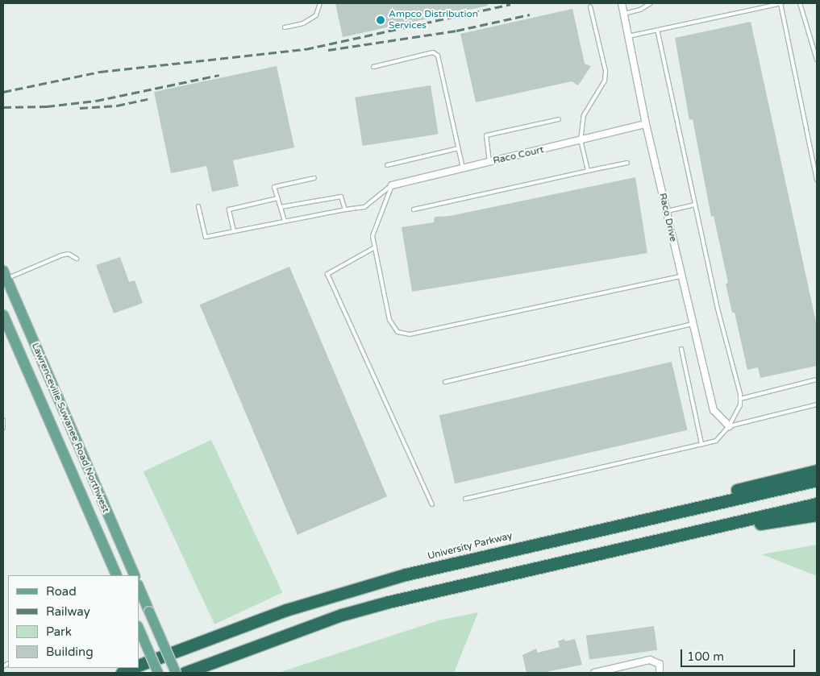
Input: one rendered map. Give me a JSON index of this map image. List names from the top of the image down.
{
  "streets": {
    "highway": ["University Parkway"],
    "main road": ["Lawrenceville Suwanee Road Northwest"],
    "street": ["Raco Court", "Raco Drive"]
  },
  "crossings": [
    ["Raco Court", "Raco Drive"]
  ],
  "places": ["Ampco Distribution Services"],
  "legend": [
    "Road",
    "Railway",
    "Park",
    "Building"
  ],
  "scale_bar": "100 m"
}
